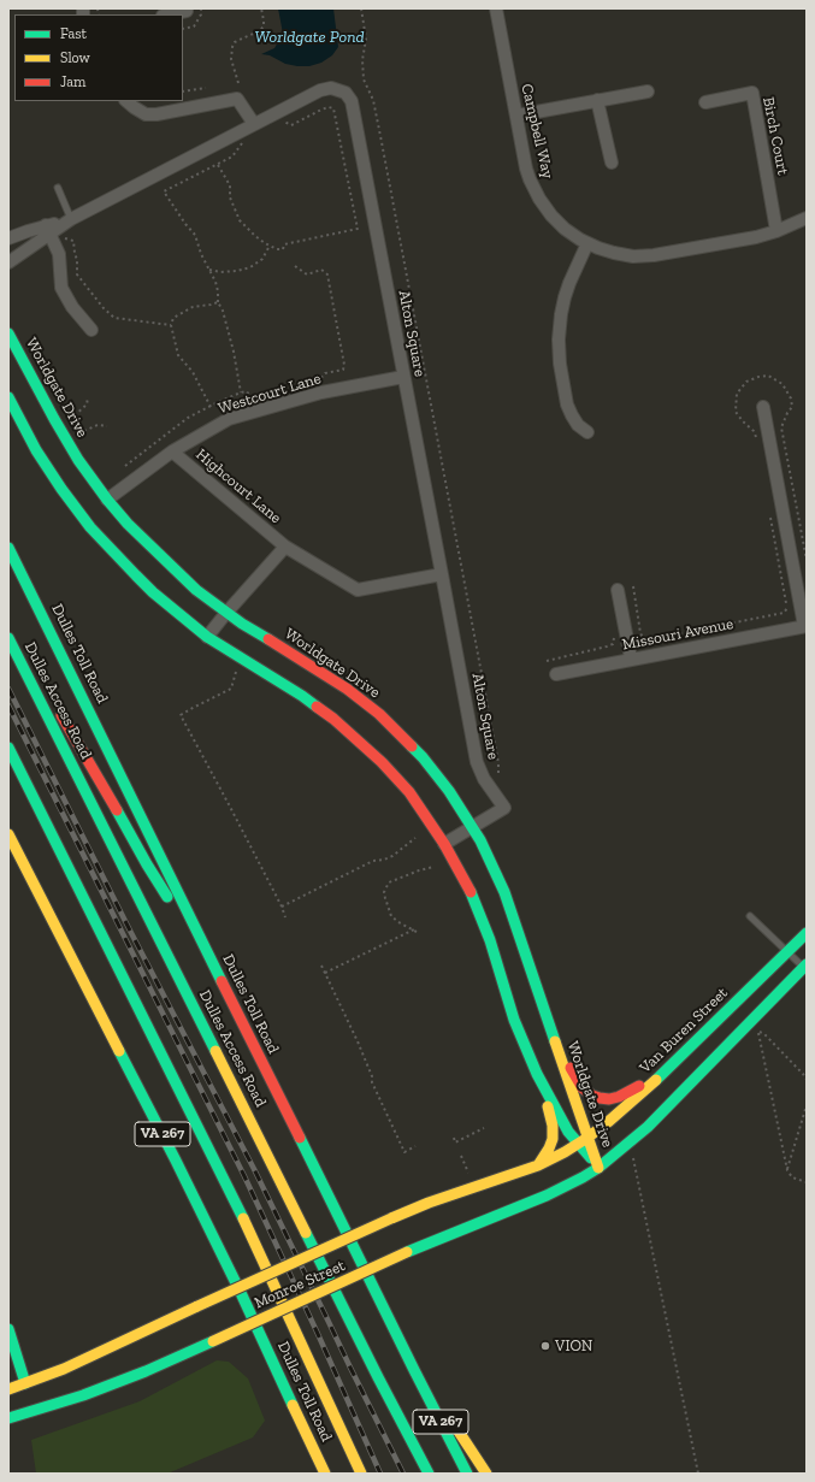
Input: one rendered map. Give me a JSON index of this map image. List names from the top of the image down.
{
  "streets": {
    "main road": [
      "Worldgate Drive",
      "Dulles Toll Road",
      "Dulles Access Road",
      "Van Buren Street",
      "VA 267",
      "Monroe Street"
    ],
    "street": [
      "Campbell Way",
      "Birch Court",
      "Alton Square",
      "Westcourt Lane",
      "Highcourt Lane",
      "Missouri Avenue"
    ]
  },
  "crossings": [
    ["Campbell Way", "Birch Court"],
    ["Alton Square", "Worldgate Drive"],
    ["Alton Square", "Westcourt Lane"],
    ["Alton Square", "Highcourt Lane"],
    ["Worldgate Drive", "Westcourt Lane"],
    ["Worldgate Drive", "Highcourt Lane"],
    ["Worldgate Drive", "Van Buren Street"],
    ["Worldgate Drive", "Monroe Street"],
    ["Westcourt Lane", "Highcourt Lane"],
    ["Van Buren Street", "Monroe Street"]
  ],
  "water": ["Worldgate Pond"],
  "places": ["VION"],
  "legend": ["Fast", "Slow", "Jam"]
}
